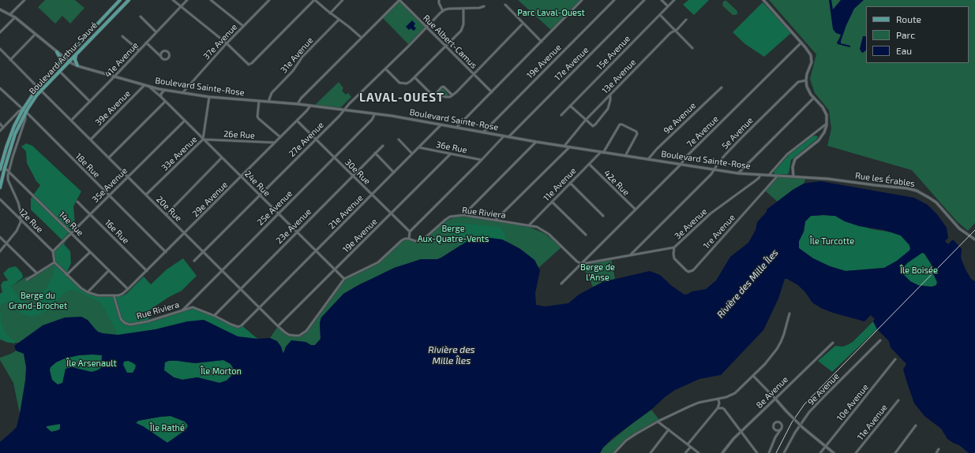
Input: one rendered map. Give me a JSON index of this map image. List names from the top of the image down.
{
  "streets": {
    "main road": ["Boulevard Arthur-Sauvé"],
    "street": [
      "37e Avenue",
      "Rue Albert-Camus",
      "15e Avenue",
      "31e Avenue",
      "41e Avenue",
      "19e Avenue",
      "17e Avenue",
      "13e Avenue",
      "Boulevard Sainte-Rose",
      "39e Avenue",
      "9e Avenue",
      "7e Avenue",
      "5e Avenue",
      "26e Rue",
      "27e Avenue",
      "36e Rue",
      "33e Avenue",
      "18e Rue",
      "30e Rue",
      "Rue les Érables",
      "42e Rue",
      "24e Rue",
      "11e Avenue",
      "35e Avenue",
      "29e Avenue",
      "25e Avenue",
      "20e Rue",
      "21e Avenue",
      "Rue Riviera",
      "12e Rue",
      "14e Rue",
      "3e Avenue",
      "23e Avenue",
      "16e Rue",
      "1re Avenue",
      "8e Avenue",
      "10e Avenue"
    ]
  },
  "crossings": [
    ["37e Avenue", "Boulevard Sainte-Rose"],
    ["Rue Albert-Camus", "27e Avenue"],
    ["31e Avenue", "Boulevard Sainte-Rose"],
    ["Boulevard Arthur-Sauvé", "Boulevard Sainte-Rose"],
    ["Boulevard Arthur-Sauvé", "18e Rue"],
    ["Boulevard Arthur-Sauvé", "20e Rue"],
    ["Boulevard Arthur-Sauvé", "14e Rue"],
    ["41e Avenue", "Boulevard Sainte-Rose"],
    ["41e Avenue", "20e Rue"],
    ["19e Avenue", "Boulevard Sainte-Rose"],
    ["19e Avenue", "36e Rue"],
    ["19e Avenue", "30e Rue"],
    ["19e Avenue", "24e Rue"],
    ["19e Avenue", "20e Rue"],
    ["17e Avenue", "Boulevard Sainte-Rose"],
    ["13e Avenue", "Boulevard Sainte-Rose"],
    ["Boulevard Sainte-Rose", "39e Avenue"],
    ["Boulevard Sainte-Rose", "9e Avenue"],
    ["Boulevard Sainte-Rose", "7e Avenue"],
    ["Boulevard Sainte-Rose", "5e Avenue"],
    ["Boulevard Sainte-Rose", "27e Avenue"],
    ["Boulevard Sainte-Rose", "33e Avenue"],
    ["Boulevard Sainte-Rose", "Rue les Érables"],
    ["Boulevard Sainte-Rose", "24e Rue"],
    ["Boulevard Sainte-Rose", "11e Avenue"],
    ["Boulevard Sainte-Rose", "29e Avenue"],
    ["Boulevard Sainte-Rose", "25e Avenue"],
    ["Boulevard Sainte-Rose", "21e Avenue"],
    ["Boulevard Sainte-Rose", "3e Avenue"],
    ["Boulevard Sainte-Rose", "1re Avenue"],
    ["39e Avenue", "20e Rue"],
    ["7e Avenue", "42e Rue"],
    ["7e Avenue", "Rue Riviera"],
    ["7e Avenue", "3e Avenue"],
    ["5e Avenue", "3e Avenue"],
    ["26e Rue", "33e Avenue"],
    ["26e Rue", "24e Rue"],
    ["26e Rue", "29e Avenue"],
    ["27e Avenue", "30e Rue"],
    ["27e Avenue", "24e Rue"],
    ["27e Avenue", "20e Rue"],
    ["36e Rue", "21e Avenue"],
    ["33e Avenue", "24e Rue"],
    ["33e Avenue", "20e Rue"],
    ["18e Rue", "35e Avenue"],
    ["18e Rue", "29e Avenue"],
    ["30e Rue", "29e Avenue"],
    ["30e Rue", "25e Avenue"],
    ["30e Rue", "21e Avenue"],
    ["30e Rue", "23e Avenue"],
    ["42e Rue", "11e Avenue"],
    ["24e Rue", "35e Avenue"],
    ["24e Rue", "29e Avenue"],
    ["24e Rue", "25e Avenue"],
    ["24e Rue", "21e Avenue"],
    ["24e Rue", "Rue Riviera"],
    ["24e Rue", "23e Avenue"],
    ["11e Avenue", "Rue Riviera"],
    ["35e Avenue", "20e Rue"],
    ["35e Avenue", "12e Rue"],
    ["35e Avenue", "14e Rue"],
    ["35e Avenue", "16e Rue"],
    ["29e Avenue", "20e Rue"],
    ["29e Avenue", "Rue Riviera"],
    ["29e Avenue", "14e Rue"],
    ["29e Avenue", "16e Rue"],
    ["25e Avenue", "20e Rue"],
    ["25e Avenue", "Rue Riviera"],
    ["20e Rue", "21e Avenue"],
    ["20e Rue", "Rue Riviera"],
    ["20e Rue", "23e Avenue"],
    ["21e Avenue", "Rue Riviera"],
    ["Rue Riviera", "3e Avenue"],
    ["Rue Riviera", "23e Avenue"],
    ["3e Avenue", "1re Avenue"]
  ],
  "districts": ["LAVAL-OUEST"],
  "water": ["Rivière des Mille Îles"],
  "parks": [
    "Parc Laval-Ouest",
    "Berge Aux-Quatre-Vents",
    "Île Turcotte",
    "Berge de l'Anse",
    "Île Boisée",
    "Berge du Grand-Brochet",
    "Île Arsenault",
    "Île Morton",
    "Île Rathé"
  ],
  "legend": ["Route", "Parc", "Eau"]
}
